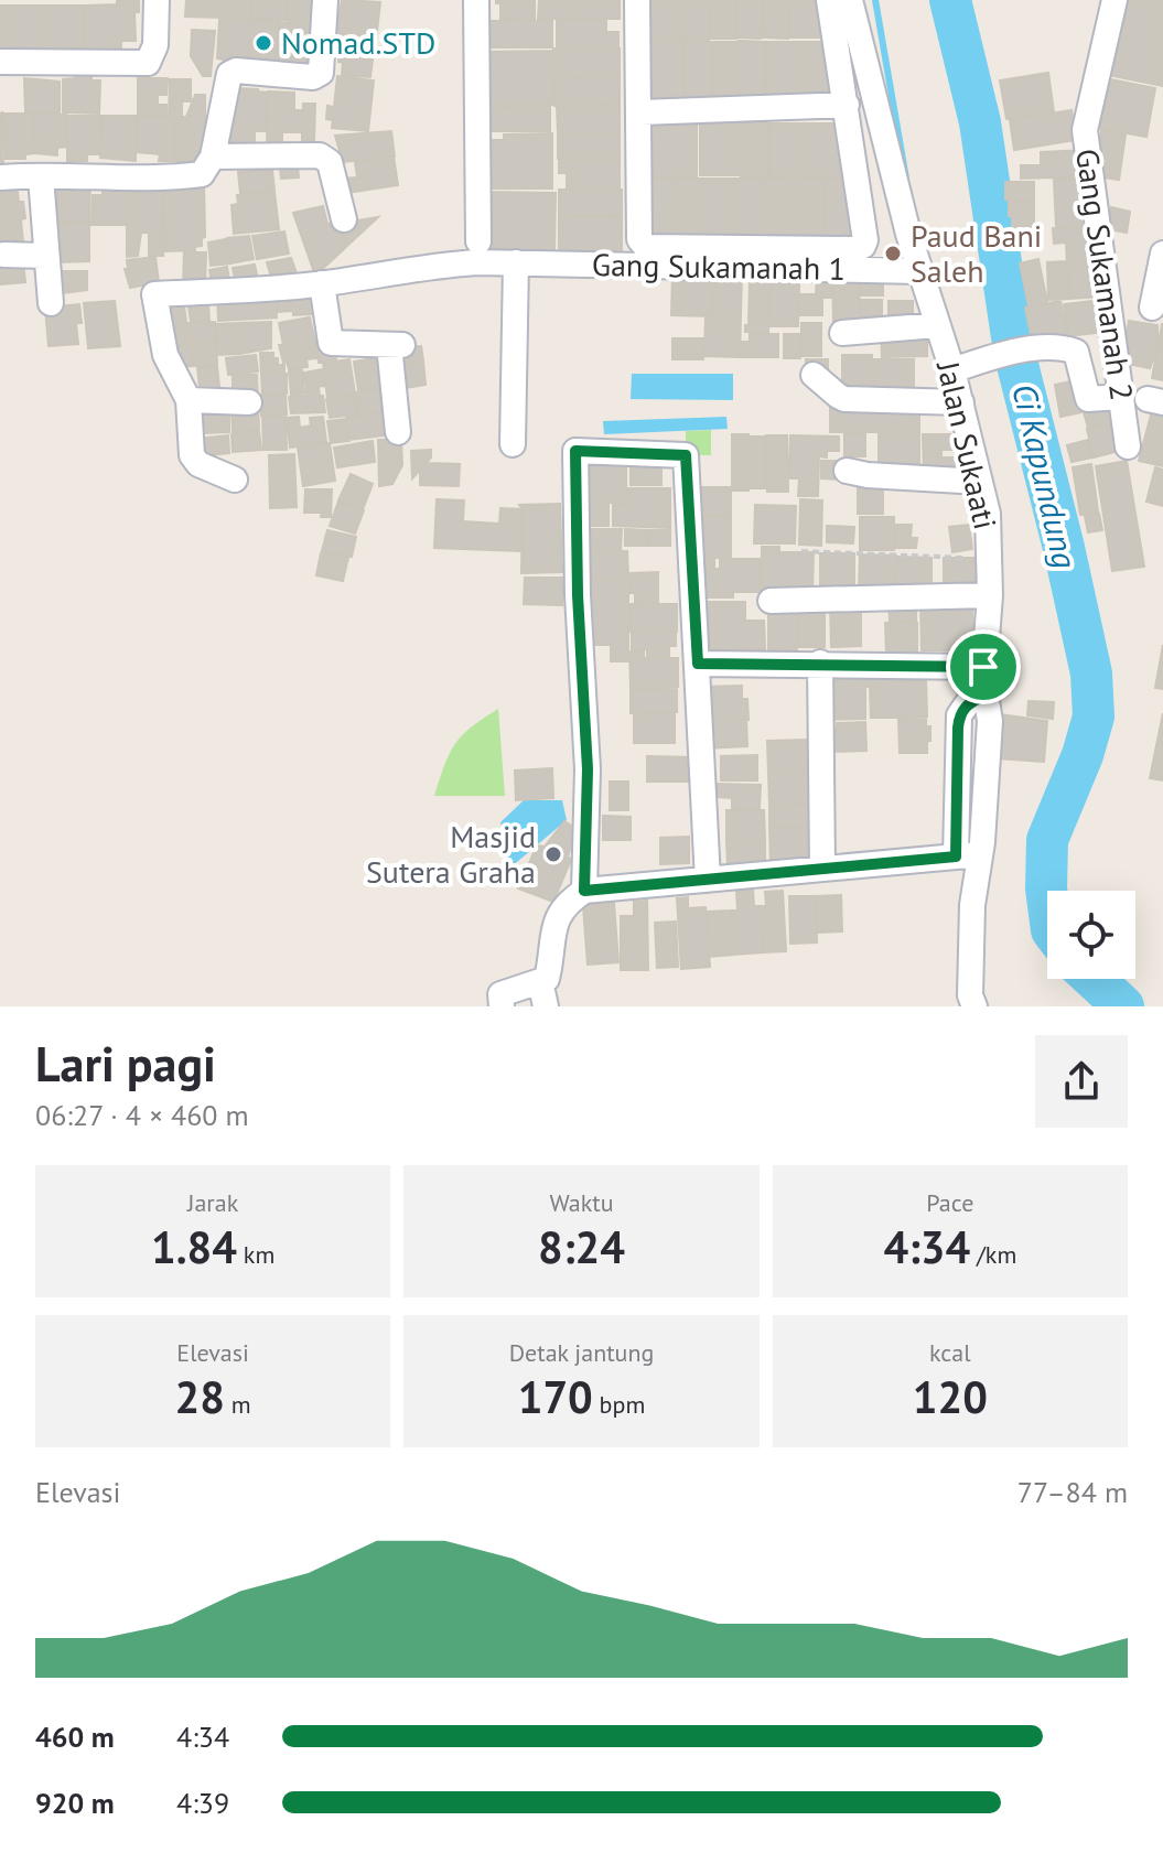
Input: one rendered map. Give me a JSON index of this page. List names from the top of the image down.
{
  "streets": {
    "street": ["Gang Sukamanah 1", "Gang Sukamanah 2", "Jalan Sukaati"]
  },
  "crossings": [
    ["Gang Sukamanah 1", "Jalan Sukaati"]
  ],
  "water": ["Ci Kapundung"],
  "places": ["Nomad.STD", "Paud Bani Saleh", "Masjid Sutera Graha"],
  "page": {
    "heading": ["Lari pagi", "06:27 · 4 × 460 m"],
    "stats": [
      ["Jarak", "1.84 km"],
      ["Waktu", "8:24"],
      ["Pace", "4:34 /km"],
      ["Elevasi", "28 m"],
      ["Detak jantung", "170 bpm"],
      ["kcal", "120"]
    ],
    "chart": ["Elevasi", "77–84 m"],
    "list": [
      {
        "name": "460 m",
        "note": "4:34"
      },
      {
        "name": "920 m",
        "note": "4:39"
      }
    ]
  }
}
